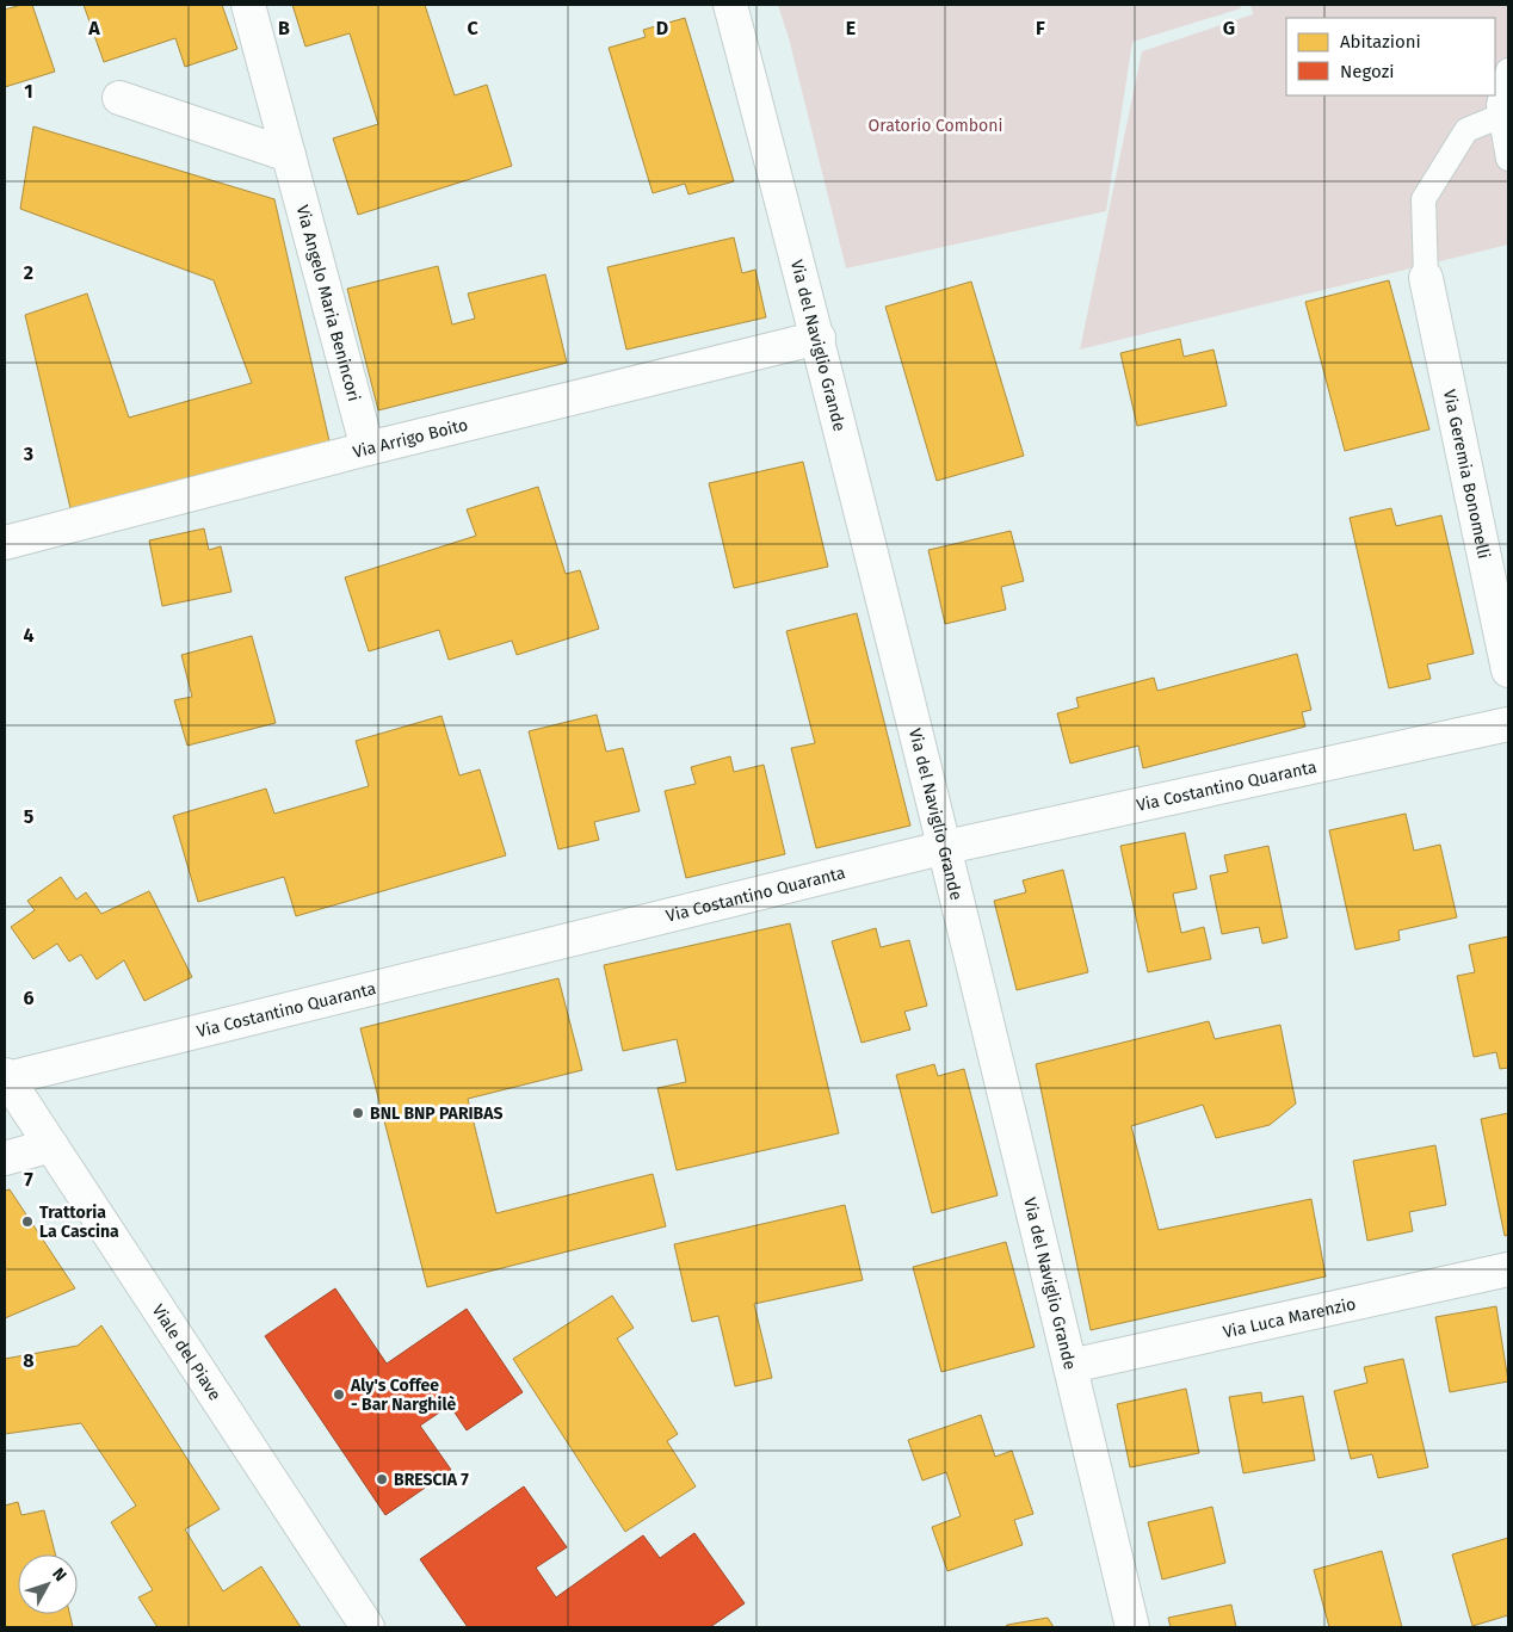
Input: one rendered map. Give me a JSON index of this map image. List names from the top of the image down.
{
  "streets": {
    "street": [
      "Via Angelo Maria Benincori",
      "Via del Naviglio Grande",
      "Via Arrigo Boito",
      "Via Geremia Bonomelli",
      "Via Costantino Quaranta",
      "Via Luca Marenzio",
      "Viale del Piave"
    ]
  },
  "crossings": [
    ["Via Angelo Maria Benincori", "Via Arrigo Boito"],
    ["Via del Naviglio Grande", "Via Arrigo Boito"],
    ["Via del Naviglio Grande", "Via Costantino Quaranta"],
    ["Via del Naviglio Grande", "Via Luca Marenzio"],
    ["Via Costantino Quaranta", "Viale del Piave"]
  ],
  "parks": ["Oratorio Comboni"],
  "places": [
    "BNL BNP PARIBAS",
    "Trattoria La Cascina",
    "Aly's Coffee - Bar Narghilè",
    "BRESCIA 7"
  ],
  "legend": ["Abitazioni", "Negozi"],
  "north": "top right",
  "grid": {
    "columns": [
      "A",
      "B",
      "C",
      "D",
      "E",
      "F",
      "G"
    ],
    "rows": [
      "1",
      "2",
      "3",
      "4",
      "5",
      "6",
      "7",
      "8"
    ]
  }
}
